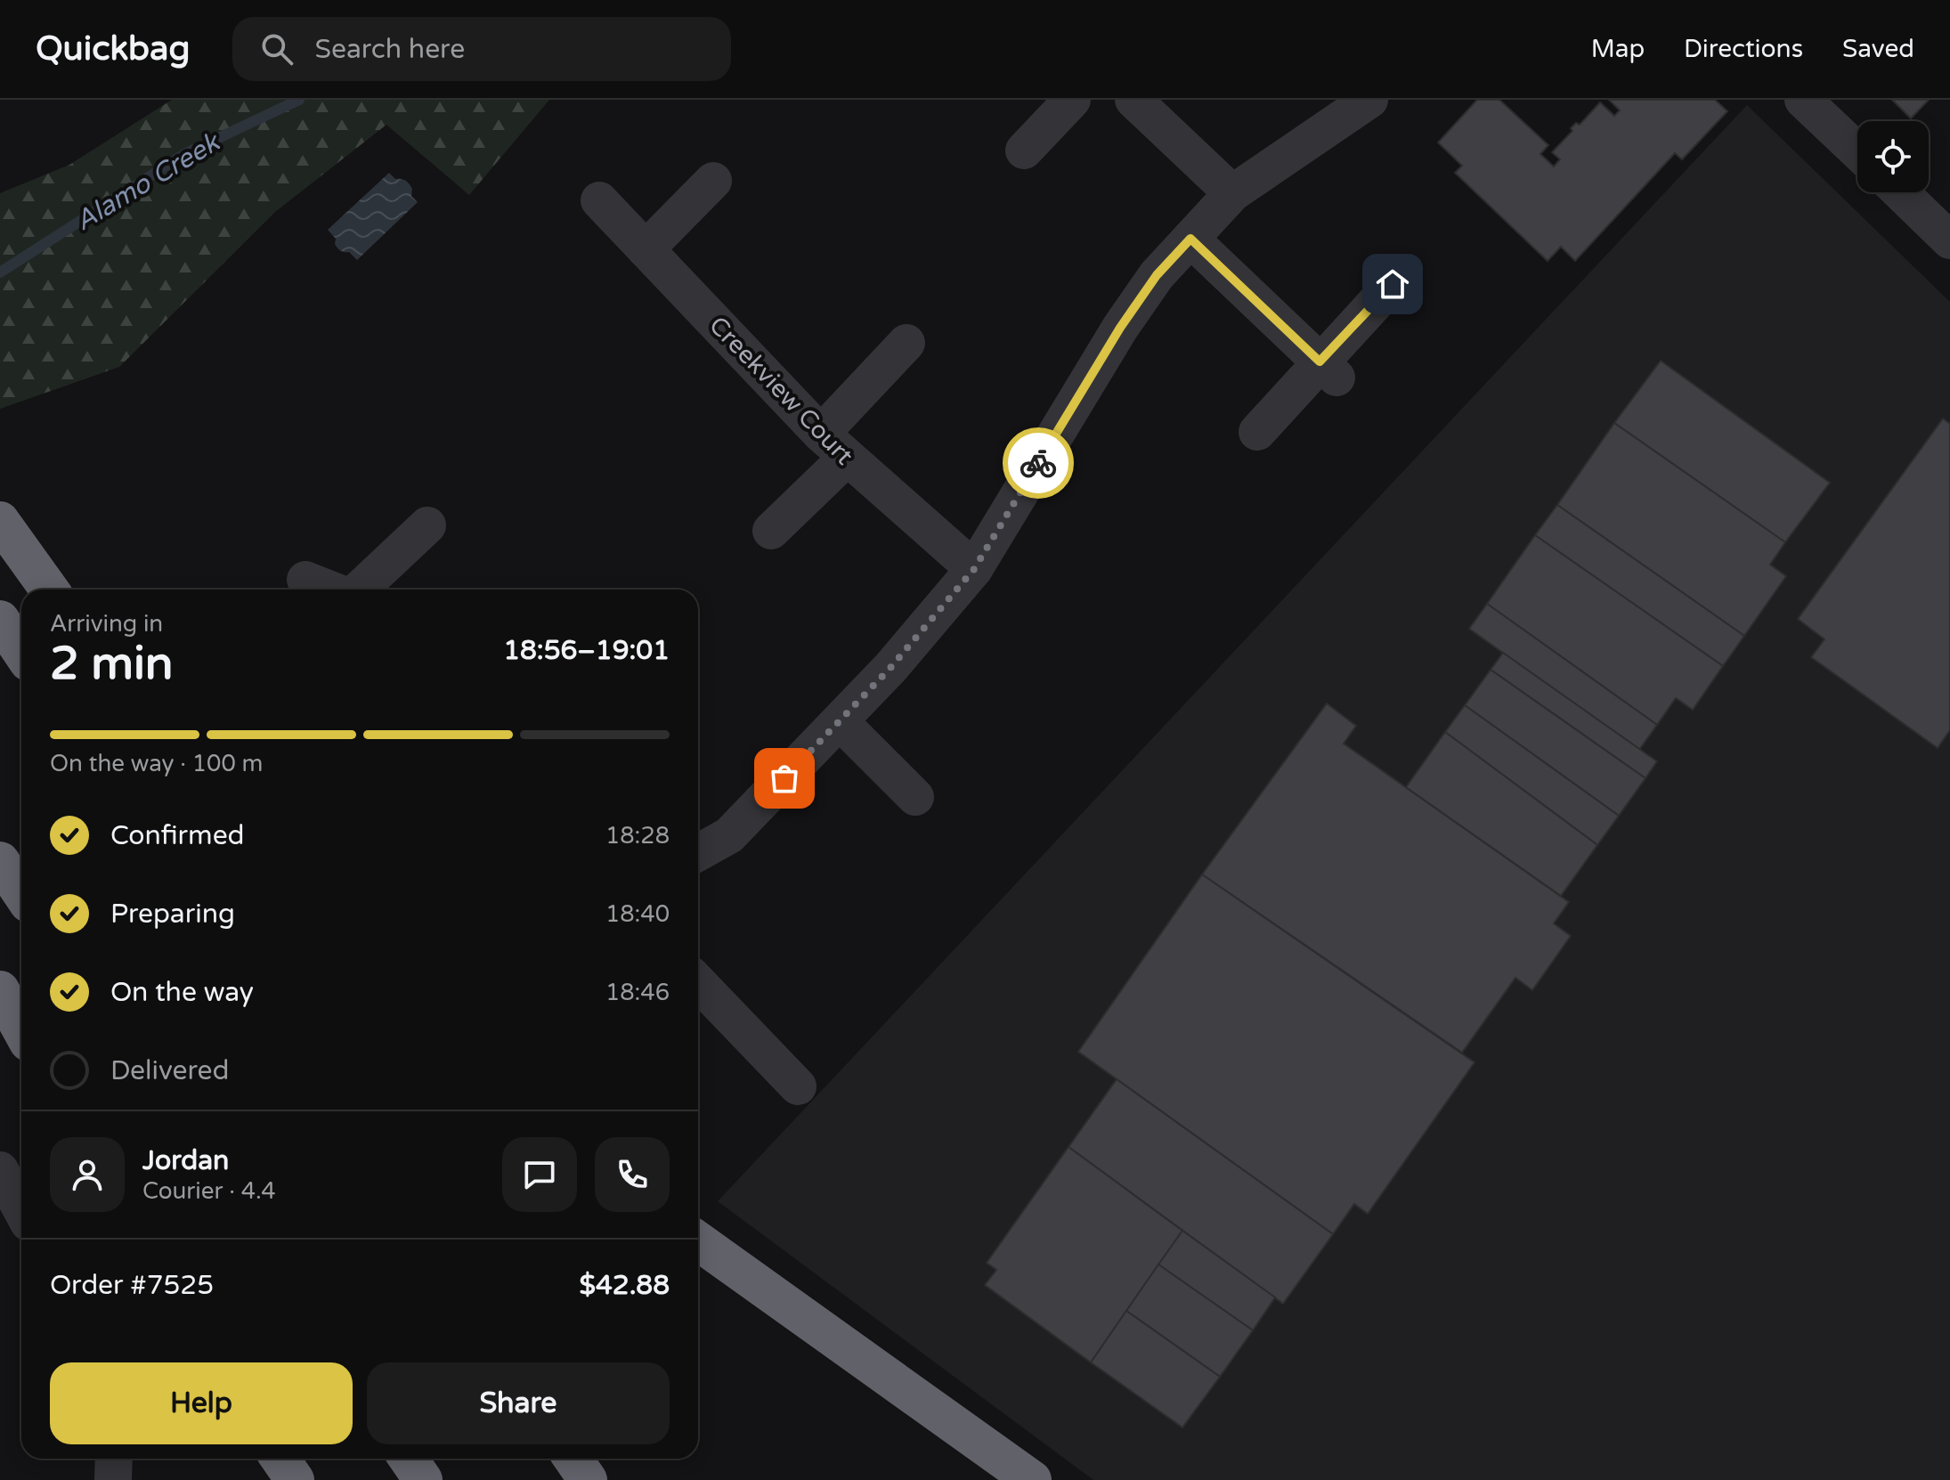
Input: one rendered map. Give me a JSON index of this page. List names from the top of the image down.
{
  "streets": {
    "street": ["Creekview Court"]
  },
  "water": ["Alamo Creek"],
  "page": {
    "header": "Quickbag",
    "search": "Search here",
    "nav": ["Map", "Directions", "Saved"],
    "heading": ["2 min", "Arriving in", "18:56–19:01"],
    "panel": [
      "Jordan",
      "Courier · 4.4",
      "Order #7525",
      "$42.88"
    ],
    "bar": "On the way · 100 m",
    "list": [
      ["Confirmed", "18:28"],
      ["Preparing", "18:40"],
      ["On the way", "18:46"],
      "Delivered"
    ],
    "buttons": ["Help", "Share"]
  }
}
